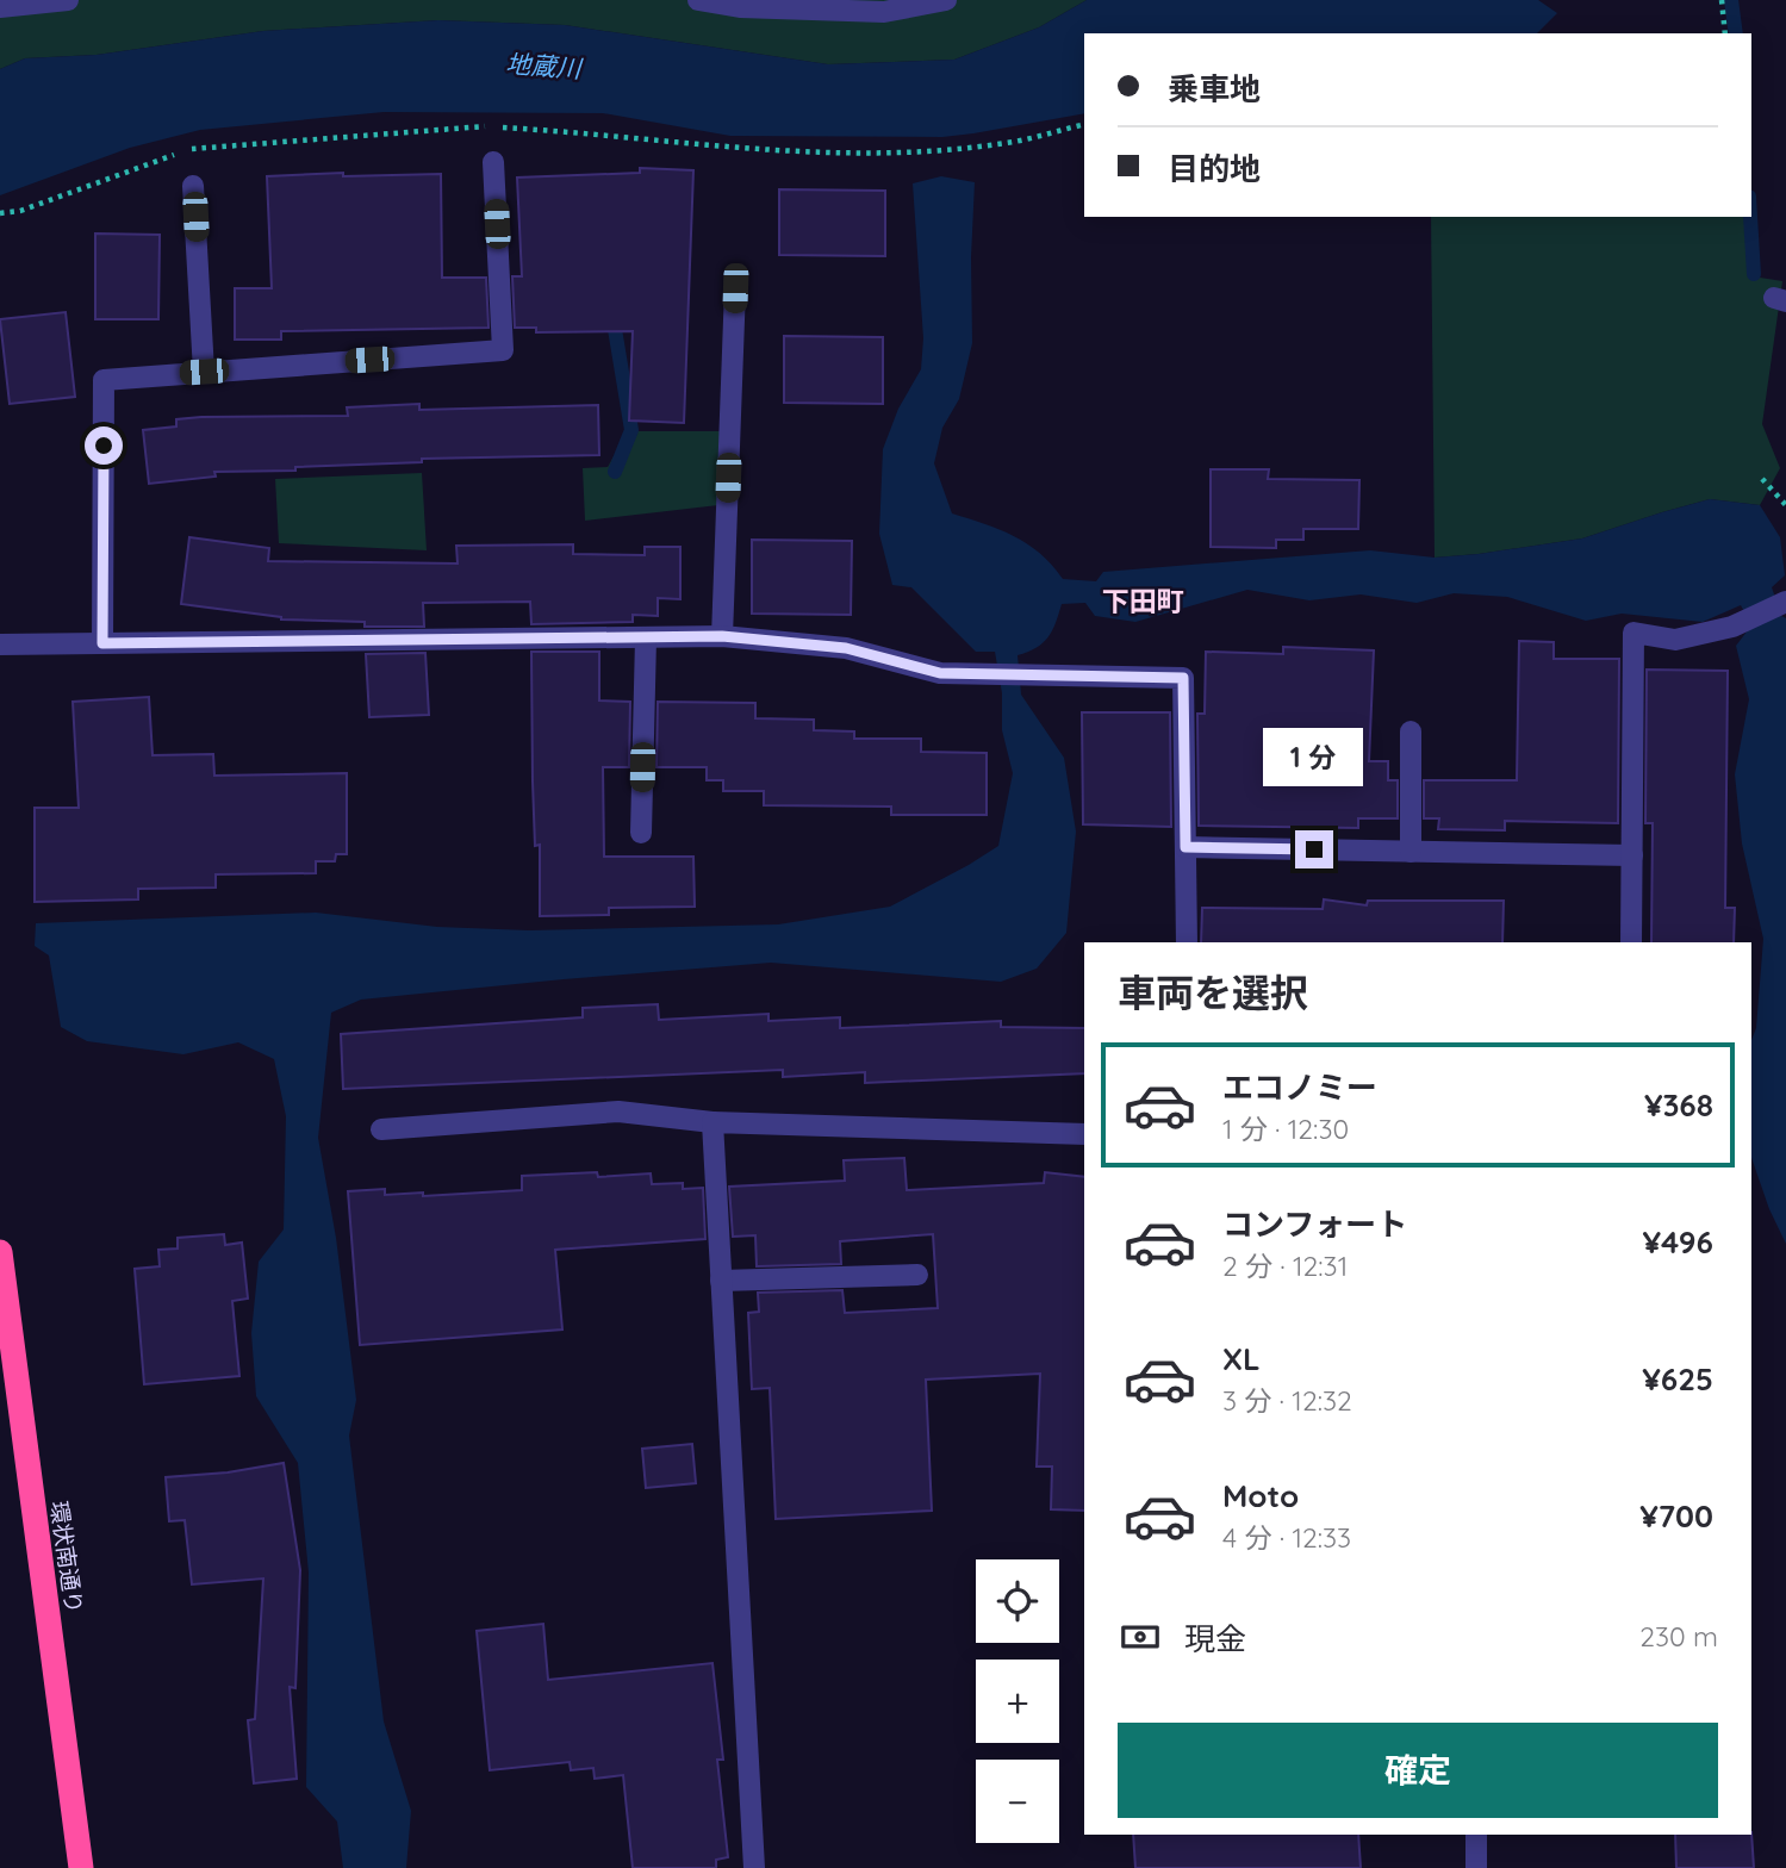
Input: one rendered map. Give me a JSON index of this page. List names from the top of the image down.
{
  "streets": {
    "highway": ["環状南通り"]
  },
  "districts": ["下田町"],
  "water": ["地蔵川"],
  "page": {
    "banner": ["乗車地", "目的地"],
    "bubble": "1 分",
    "heading": "車両を選択",
    "list": [
      {
        "name": "エコノミー",
        "note": "1 分 · 12:30",
        "value": "¥368"
      },
      {
        "name": "コンフォート",
        "note": "2 分 · 12:31",
        "value": "¥496"
      },
      {
        "name": "XL",
        "note": "3 分 · 12:32",
        "value": "¥625"
      },
      {
        "name": "Moto",
        "note": "4 分 · 12:33",
        "value": "¥700"
      }
    ],
    "map_buttons": ["+", "−"],
    "pay": ["現金", "230 m"],
    "buttons": "確定"
  }
}
